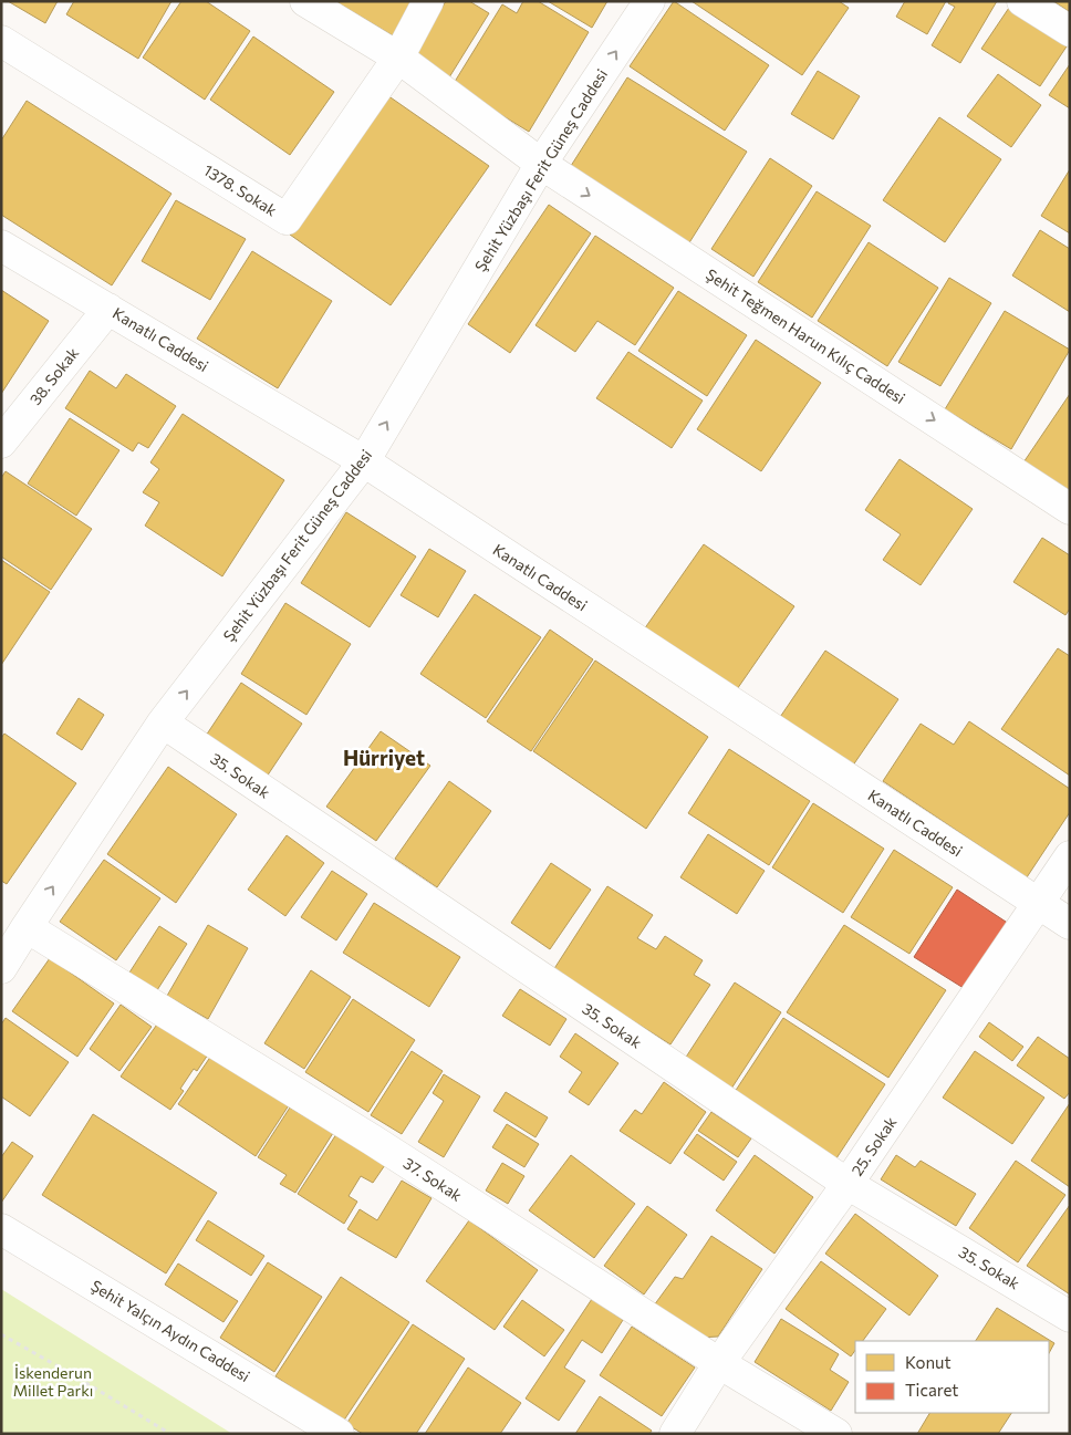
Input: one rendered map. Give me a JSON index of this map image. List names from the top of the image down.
{
  "streets": {
    "street": [
      "Şehit Yüzbaşı Ferit Güneş Caddesi",
      "1378. Sokak",
      "Şehit Teğmen Harun Kılıç Caddesi",
      "Kanatlı Caddesi",
      "38. Sokak",
      "35. Sokak",
      "25. Sokak",
      "37. Sokak",
      "Şehit Yalçın Aydın Caddesi"
    ]
  },
  "crossings": [
    ["Şehit Yüzbaşı Ferit Güneş Caddesi", "Şehit Teğmen Harun Kılıç Caddesi"],
    ["Şehit Yüzbaşı Ferit Güneş Caddesi", "Kanatlı Caddesi"],
    ["Şehit Yüzbaşı Ferit Güneş Caddesi", "35. Sokak"],
    ["Şehit Yüzbaşı Ferit Güneş Caddesi", "37. Sokak"],
    ["Kanatlı Caddesi", "38. Sokak"],
    ["Kanatlı Caddesi", "25. Sokak"],
    ["35. Sokak", "25. Sokak"],
    ["25. Sokak", "37. Sokak"]
  ],
  "one_way": ["Şehit Yüzbaşı Ferit Güneş Caddesi", "Şehit Teğmen Harun Kılıç Caddesi"],
  "districts": ["Hürriyet"],
  "parks": ["İskenderun Millet Parkı"],
  "legend": ["Konut", "Ticaret"]
}
